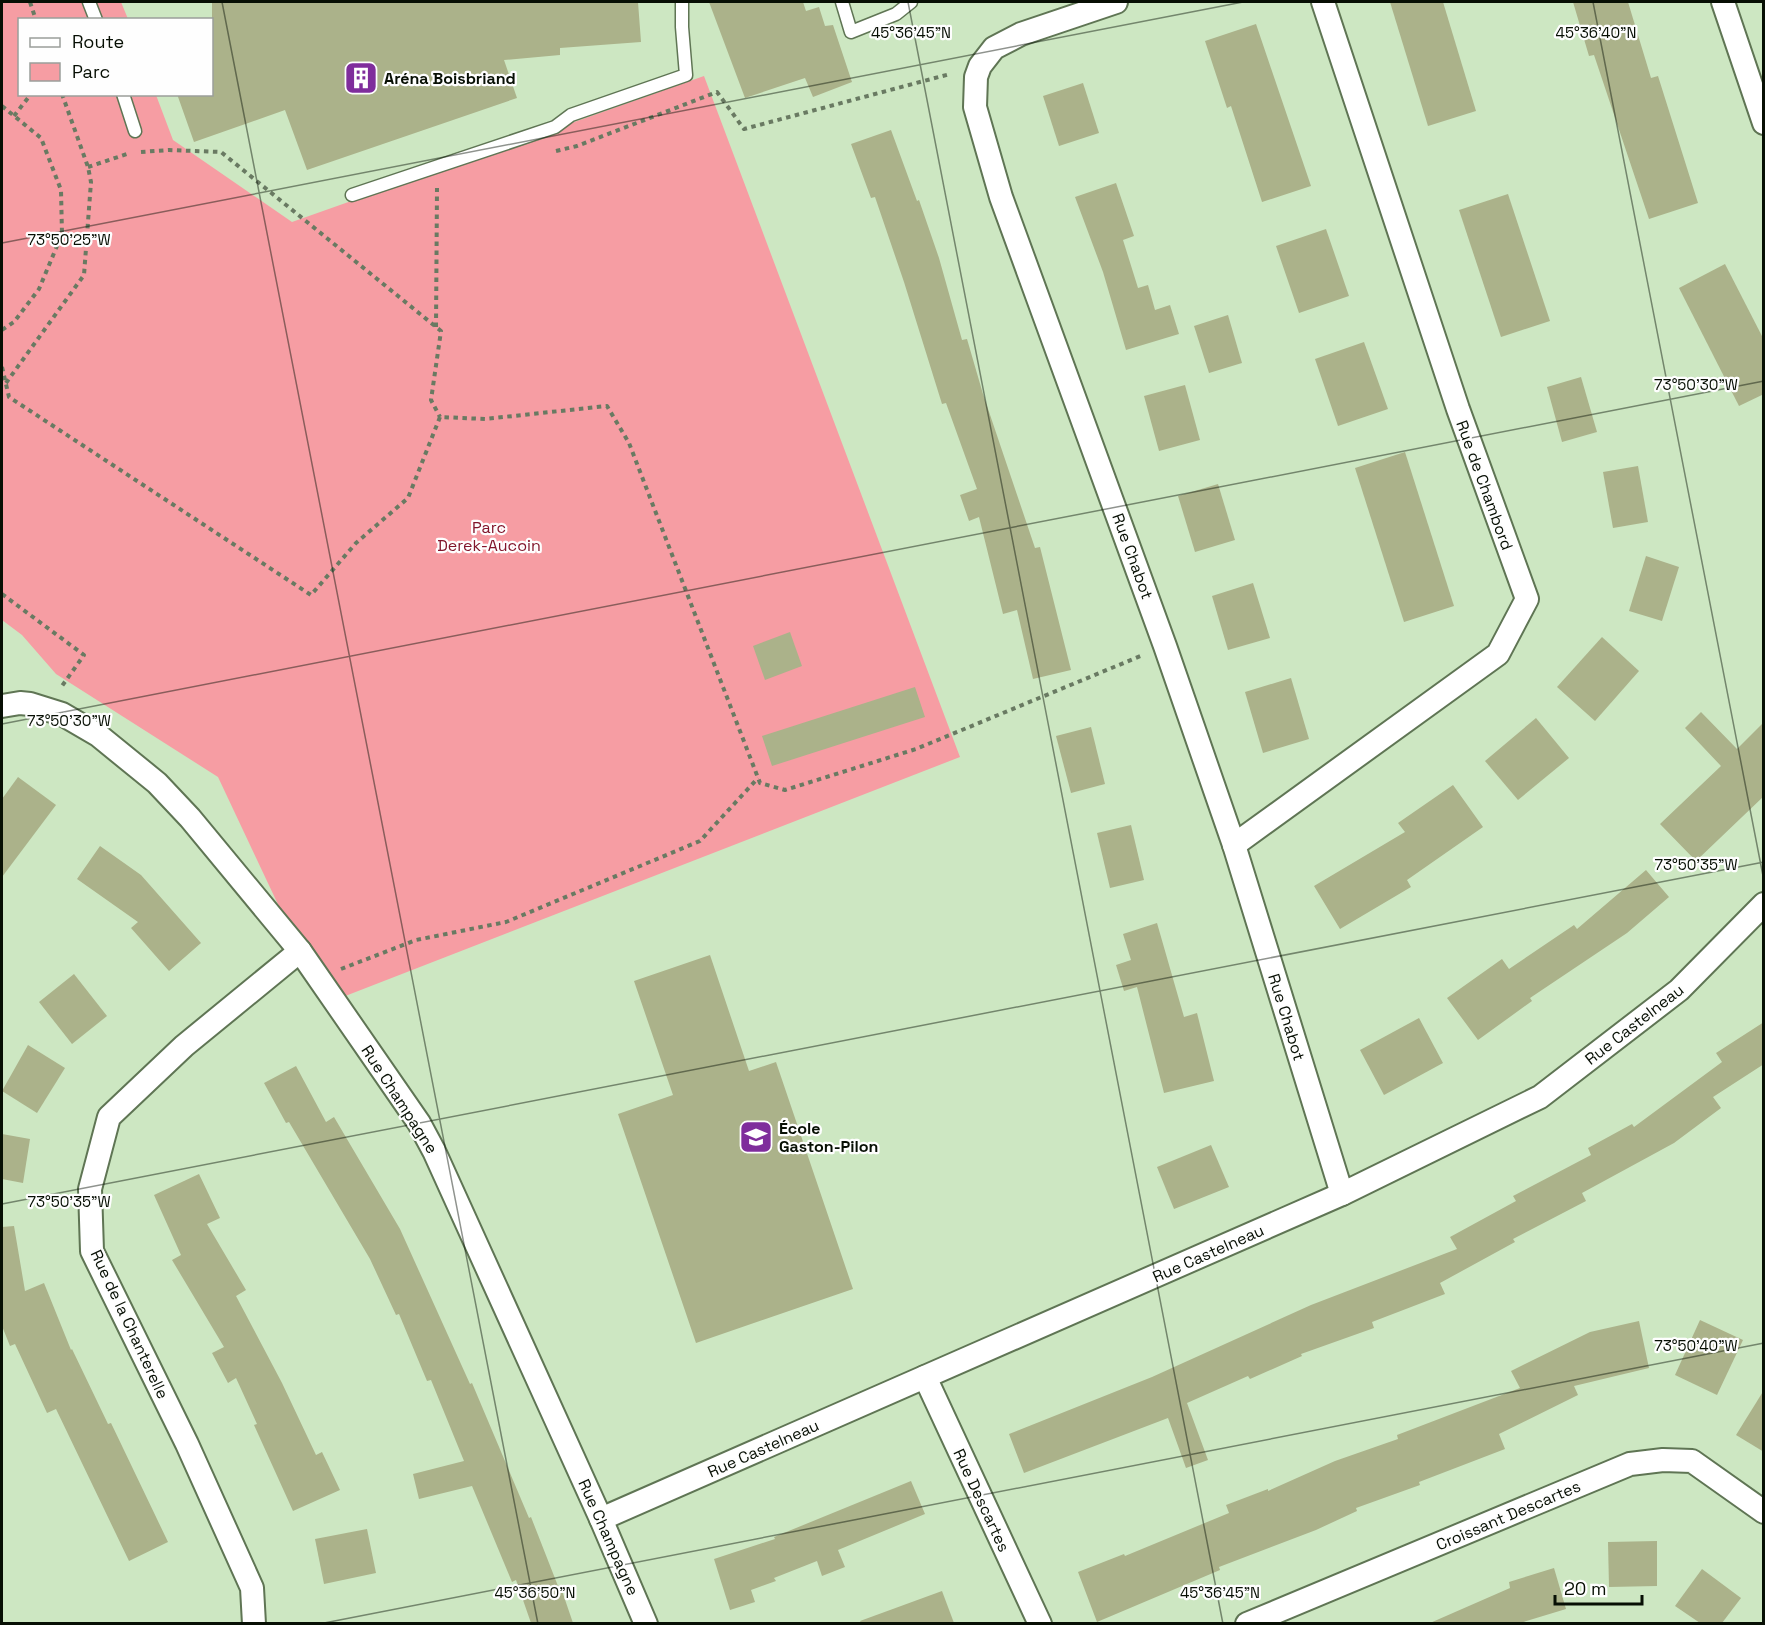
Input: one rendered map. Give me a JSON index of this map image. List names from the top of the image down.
{
  "streets": {
    "street": [
      "Rue de Chambord",
      "Rue Chabot",
      "Rue Castelneau",
      "Rue Champagne",
      "Rue de la Chanterelle",
      "Rue Descartes",
      "Croissant Descartes"
    ]
  },
  "crossings": [
    ["Rue de Chambord", "Rue Chabot"],
    ["Rue Chabot", "Rue Castelneau"],
    ["Rue Castelneau", "Rue Champagne"],
    ["Rue Castelneau", "Rue Descartes"],
    ["Rue Champagne", "Rue de la Chanterelle"]
  ],
  "parks": ["Parc Derek-Aucoin"],
  "places": {
    "building": ["Aréna Boisbriand"],
    "school or university": ["École Gaston-Pilon"]
  },
  "legend": ["Route", "Parc"],
  "scale_bar": "20 m",
  "coordinates": [
    "45°36'45\"N",
    "45°36'40\"N",
    "73°50'25\"W",
    "73°50'30\"W",
    "73°50'35\"W",
    "73°50'40\"W",
    "45°36'50\"N"
  ]
}
